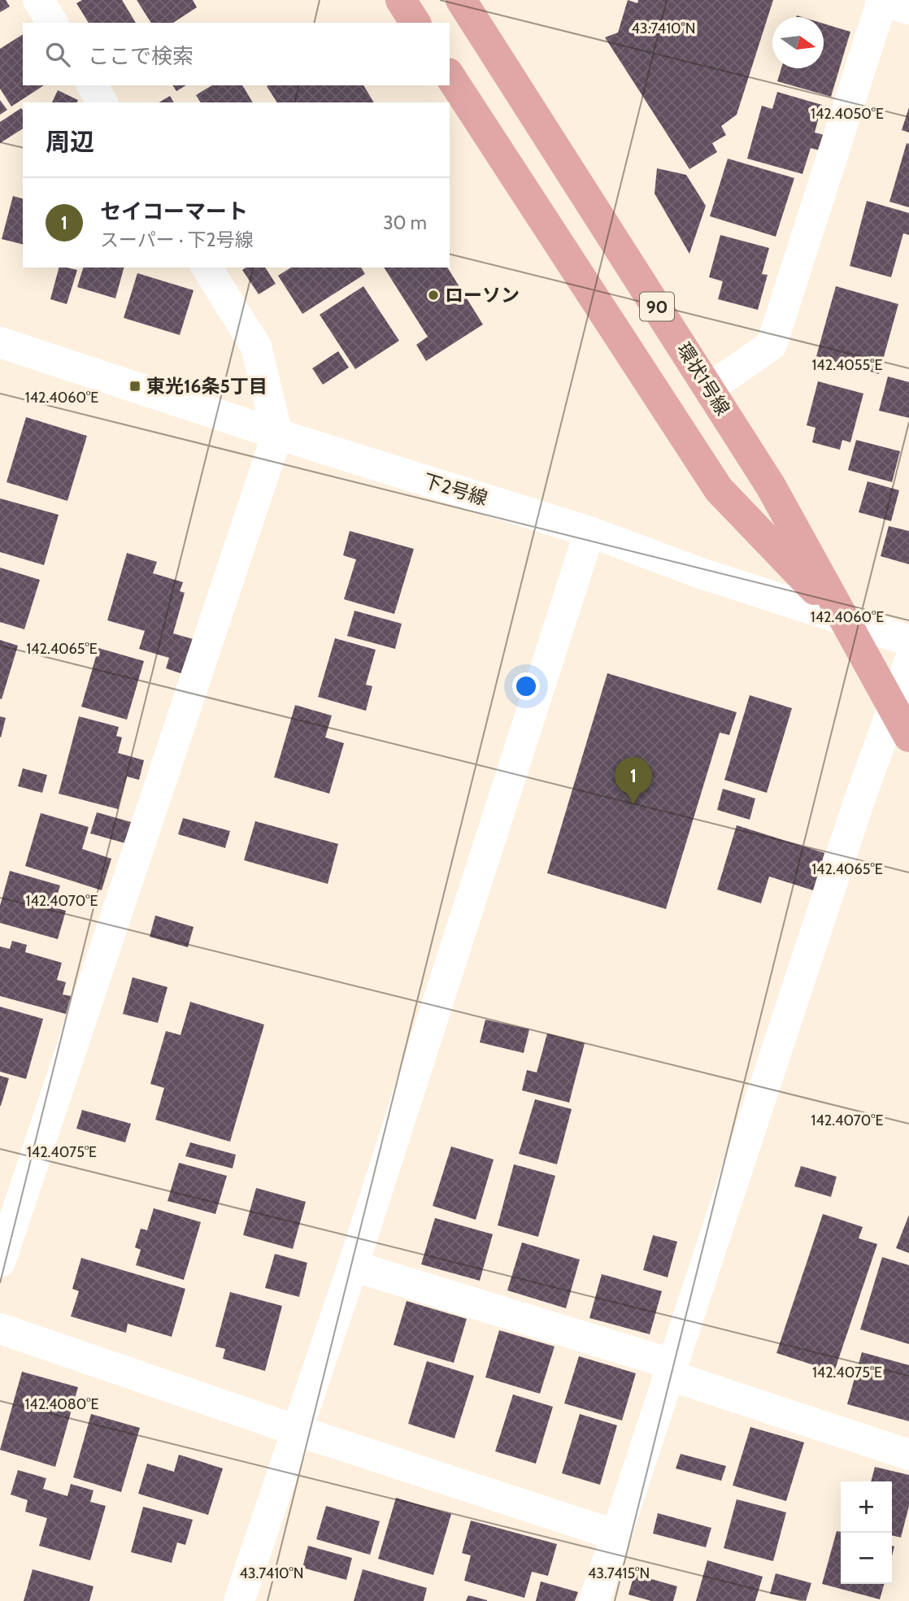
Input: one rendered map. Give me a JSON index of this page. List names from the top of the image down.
{
  "streets": {
    "main road": ["90", "環状1号線"],
    "street": ["下2号線"]
  },
  "crossings": [
    ["環状1号線", "下2号線"]
  ],
  "places": {
    "other": ["ローソン"],
    "transit": ["東光16条5丁目"]
  },
  "north": "right",
  "page": {
    "search": "ここで検索",
    "heading": "周辺",
    "list": [
      {
        "mark": "1",
        "name": "セイコーマート",
        "note": "スーパー · 下2号線",
        "value": "30 m"
      }
    ],
    "pins": "1",
    "map_buttons": ["+", "−"]
  },
  "coordinates": [
    "43.7410°N",
    "142.4050°E",
    "142.4055°E",
    "142.4060°E",
    "142.4065°E",
    "142.4070°E",
    "142.4075°E",
    "142.4080°E",
    "43.7415°N"
  ]
}
